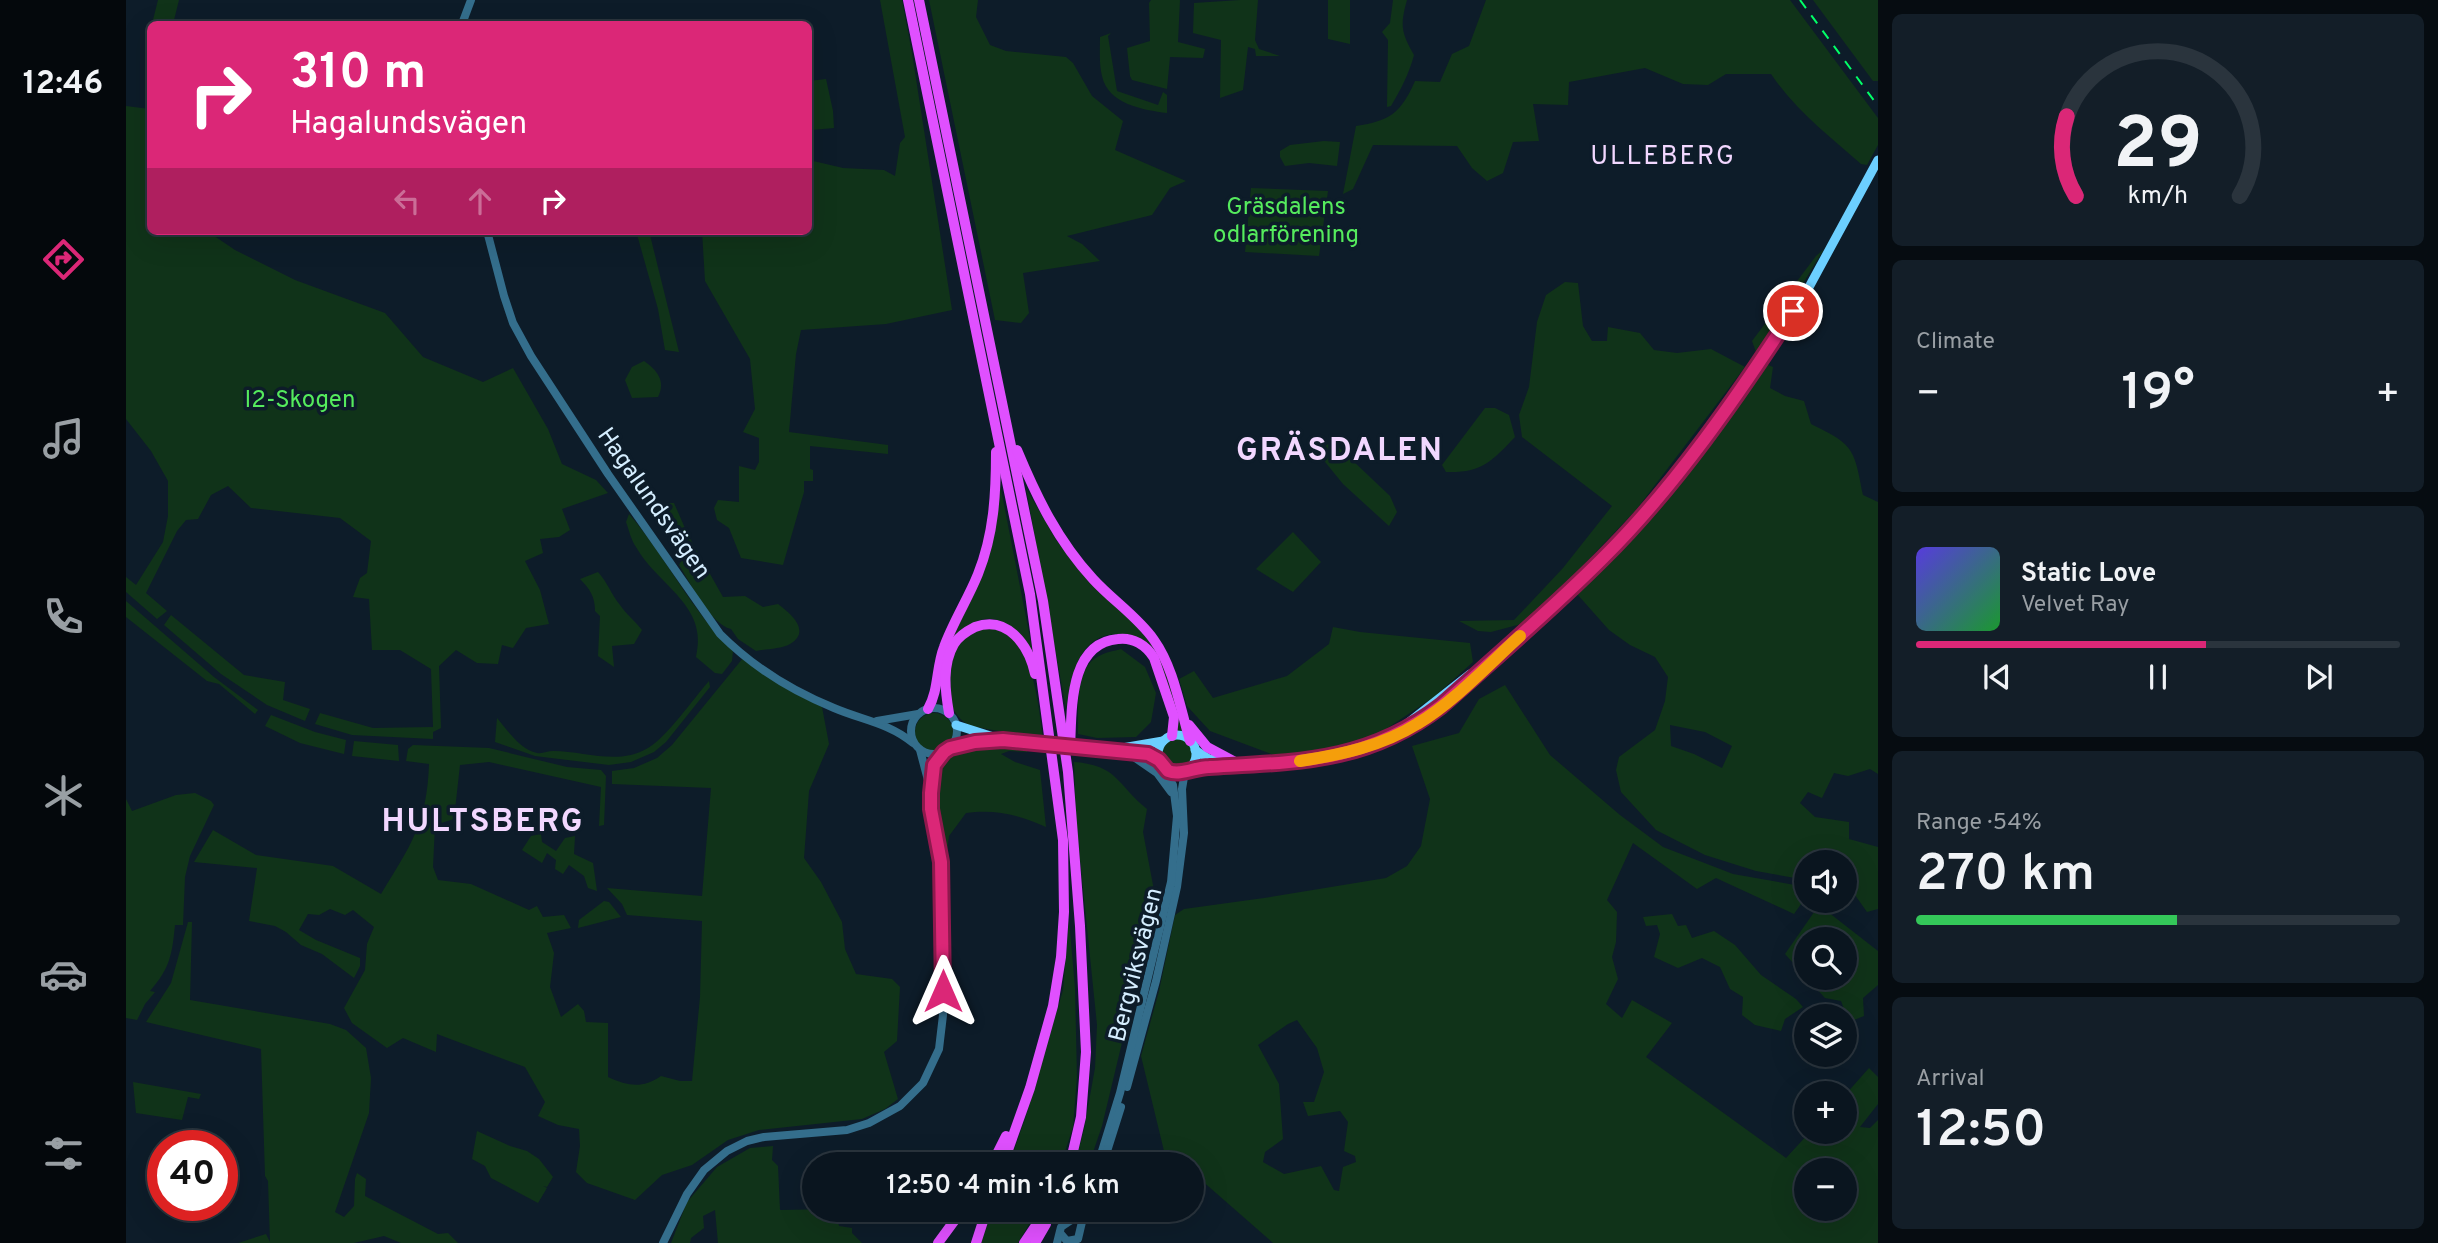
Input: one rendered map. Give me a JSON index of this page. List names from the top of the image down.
{
  "streets": {
    "street": ["Hagalundsvägen", "Bergviksvägen"]
  },
  "districts": ["ULLEBERG", "GRÄSDALEN", "HULTSBERG"],
  "parks": ["Gräsdalens odlarförening", "I2-Skogen"],
  "page": {
    "tabs": "12:46",
    "turn": ["310 m", "Hagalundsvägen"],
    "tile": [
      "Climate",
      ["Range · 54%", "270 km"],
      ["Arrival", "12:50"]
    ],
    "heat": ["−", "19°", "+"],
    "song": ["Static Love", "Velvet Ray"],
    "map_buttons": ["+", "−"],
    "limit": "40",
    "trip": "12:50 · 4 min · 1.6 km",
    "gauge": ["29", "km/h"]
  }
}
